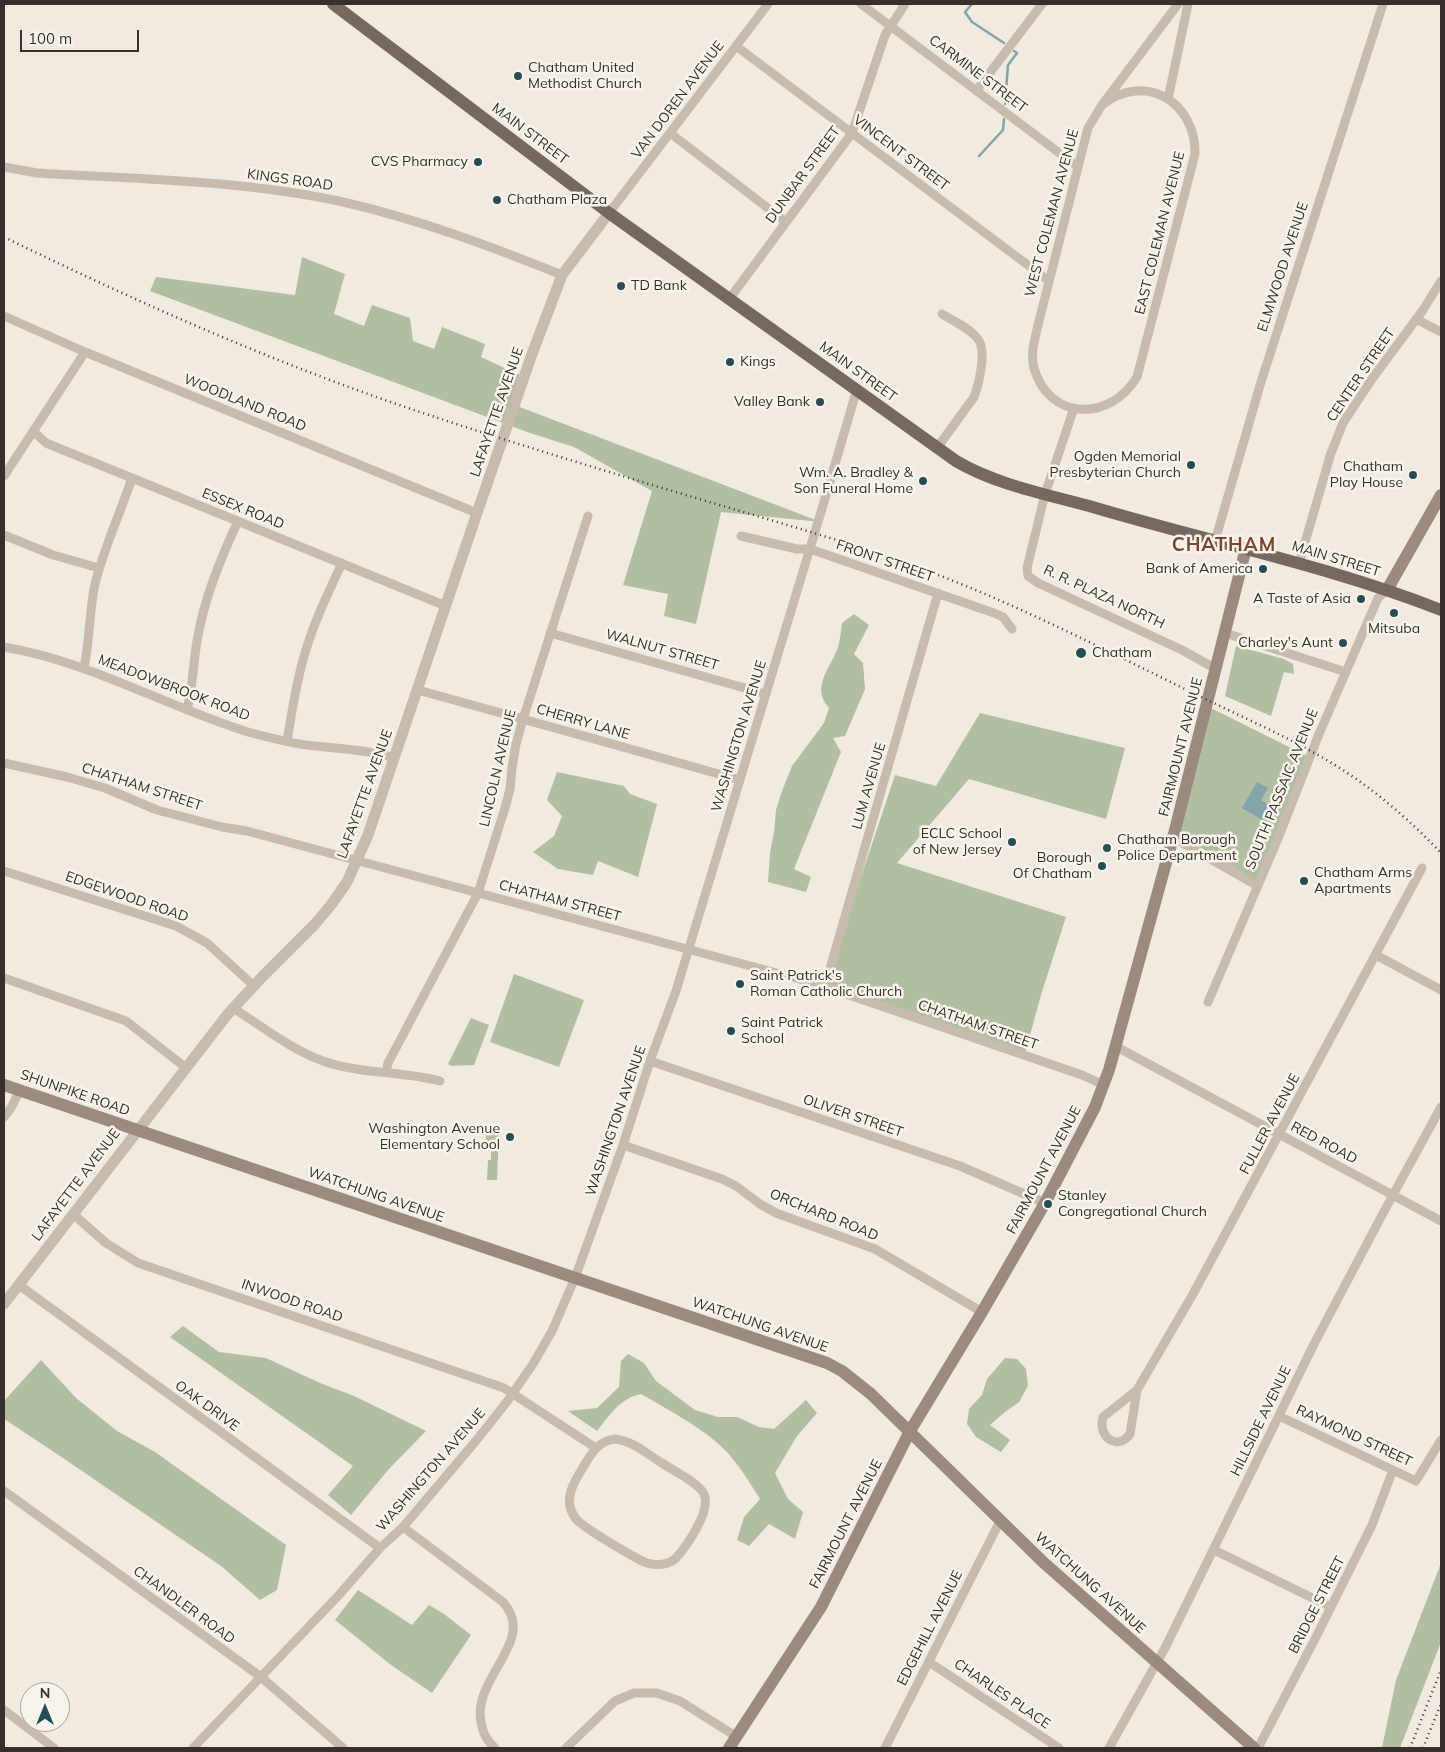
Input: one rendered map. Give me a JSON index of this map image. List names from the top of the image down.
{
  "streets": {
    "main road": [
      "MAIN STREET",
      "FAIRMOUNT AVENUE",
      "SHUNPIKE ROAD",
      "WATCHUNG AVENUE"
    ],
    "street": [
      "CARMINE STREET",
      "VAN DOREN AVENUE",
      "VINCENT STREET",
      "DUNBAR STREET",
      "KINGS ROAD",
      "WEST COLEMAN AVENUE",
      "EAST COLEMAN AVENUE",
      "ELMWOOD AVENUE",
      "CENTER STREET",
      "WOODLAND ROAD",
      "LAFAYETTE AVENUE",
      "ESSEX ROAD",
      "FRONT STREET",
      "R. R. PLAZA NORTH",
      "WALNUT STREET",
      "MEADOWBROOK ROAD",
      "CHERRY LANE",
      "WASHINGTON AVENUE",
      "LINCOLN AVENUE",
      "LUM AVENUE",
      "CHATHAM STREET",
      "SOUTH PASSAIC AVENUE",
      "EDGEWOOD ROAD",
      "OLIVER STREET",
      "FULLER AVENUE",
      "RED ROAD",
      "ORCHARD ROAD",
      "INWOOD ROAD",
      "OAK DRIVE",
      "HILLSIDE AVENUE",
      "RAYMOND STREET",
      "CHANDLER ROAD",
      "BRIDGE STREET",
      "EDGEHILL AVENUE",
      "CHARLES PLACE"
    ]
  },
  "crossings": [
    ["CARMINE STREET", "DUNBAR STREET"],
    ["CARMINE STREET", "WEST COLEMAN AVENUE"],
    ["VAN DOREN AVENUE", "MAIN STREET"],
    ["VAN DOREN AVENUE", "VINCENT STREET"],
    ["VAN DOREN AVENUE", "LAFAYETTE AVENUE"],
    ["MAIN STREET", "DUNBAR STREET"],
    ["MAIN STREET", "ELMWOOD AVENUE"],
    ["MAIN STREET", "CENTER STREET"],
    ["MAIN STREET", "LAFAYETTE AVENUE"],
    ["MAIN STREET", "R. R. PLAZA NORTH"],
    ["MAIN STREET", "WASHINGTON AVENUE"],
    ["MAIN STREET", "FAIRMOUNT AVENUE"],
    ["MAIN STREET", "SOUTH PASSAIC AVENUE"],
    ["VINCENT STREET", "DUNBAR STREET"],
    ["VINCENT STREET", "WEST COLEMAN AVENUE"],
    ["KINGS ROAD", "LAFAYETTE AVENUE"],
    ["WEST COLEMAN AVENUE", "EAST COLEMAN AVENUE"],
    ["WOODLAND ROAD", "LAFAYETTE AVENUE"],
    ["LAFAYETTE AVENUE", "ESSEX ROAD"],
    ["LAFAYETTE AVENUE", "MEADOWBROOK ROAD"],
    ["LAFAYETTE AVENUE", "CHERRY LANE"],
    ["LAFAYETTE AVENUE", "CHATHAM STREET"],
    ["LAFAYETTE AVENUE", "EDGEWOOD ROAD"],
    ["LAFAYETTE AVENUE", "SHUNPIKE ROAD"],
    ["LAFAYETTE AVENUE", "WATCHUNG AVENUE"],
    ["LAFAYETTE AVENUE", "INWOOD ROAD"],
    ["LAFAYETTE AVENUE", "OAK DRIVE"],
    ["FRONT STREET", "WASHINGTON AVENUE"],
    ["FRONT STREET", "LUM AVENUE"],
    ["R. R. PLAZA NORTH", "FAIRMOUNT AVENUE"],
    ["WALNUT STREET", "WASHINGTON AVENUE"],
    ["WALNUT STREET", "LINCOLN AVENUE"],
    ["CHERRY LANE", "WASHINGTON AVENUE"],
    ["CHERRY LANE", "LINCOLN AVENUE"],
    ["WASHINGTON AVENUE", "CHATHAM STREET"],
    ["WASHINGTON AVENUE", "OLIVER STREET"],
    ["WASHINGTON AVENUE", "WATCHUNG AVENUE"],
    ["WASHINGTON AVENUE", "ORCHARD ROAD"],
    ["WASHINGTON AVENUE", "INWOOD ROAD"],
    ["WASHINGTON AVENUE", "OAK DRIVE"],
    ["WASHINGTON AVENUE", "CHANDLER ROAD"],
    ["FAIRMOUNT AVENUE", "CHATHAM STREET"],
    ["FAIRMOUNT AVENUE", "OLIVER STREET"],
    ["FAIRMOUNT AVENUE", "RED ROAD"],
    ["FAIRMOUNT AVENUE", "WATCHUNG AVENUE"],
    ["FAIRMOUNT AVENUE", "ORCHARD ROAD"],
    ["LINCOLN AVENUE", "CHATHAM STREET"],
    ["LUM AVENUE", "CHATHAM STREET"],
    ["SHUNPIKE ROAD", "WATCHUNG AVENUE"],
    ["FULLER AVENUE", "RED ROAD"],
    ["RED ROAD", "HILLSIDE AVENUE"],
    ["WATCHUNG AVENUE", "HILLSIDE AVENUE"],
    ["WATCHUNG AVENUE", "EDGEHILL AVENUE"],
    ["HILLSIDE AVENUE", "RAYMOND STREET"],
    ["RAYMOND STREET", "BRIDGE STREET"],
    ["EDGEHILL AVENUE", "CHARLES PLACE"]
  ],
  "districts": ["CHATHAM"],
  "places": [
    "Chatham United Methodist Church",
    "CVS Pharmacy",
    "Chatham Plaza",
    "TD Bank",
    "Kings",
    "Valley Bank",
    "Ogden Memorial Presbyterian Church",
    "Chatham Play House",
    "Wm. A. Bradley & Son Funeral Home",
    "Bank of America",
    "A Taste of Asia",
    "Mitsuba",
    "Charley's Aunt",
    "Chatham",
    "ECLC School of New Jersey",
    "Chatham Borough Police Department",
    "Borough Of Chatham",
    "Chatham Arms Apartments",
    "Saint Patrick's Roman Catholic Church",
    "Saint Patrick School",
    "Washington Avenue Elementary School",
    "Stanley Congregational Church"
  ],
  "scale_bar": "100 m",
  "north": "top"
}
